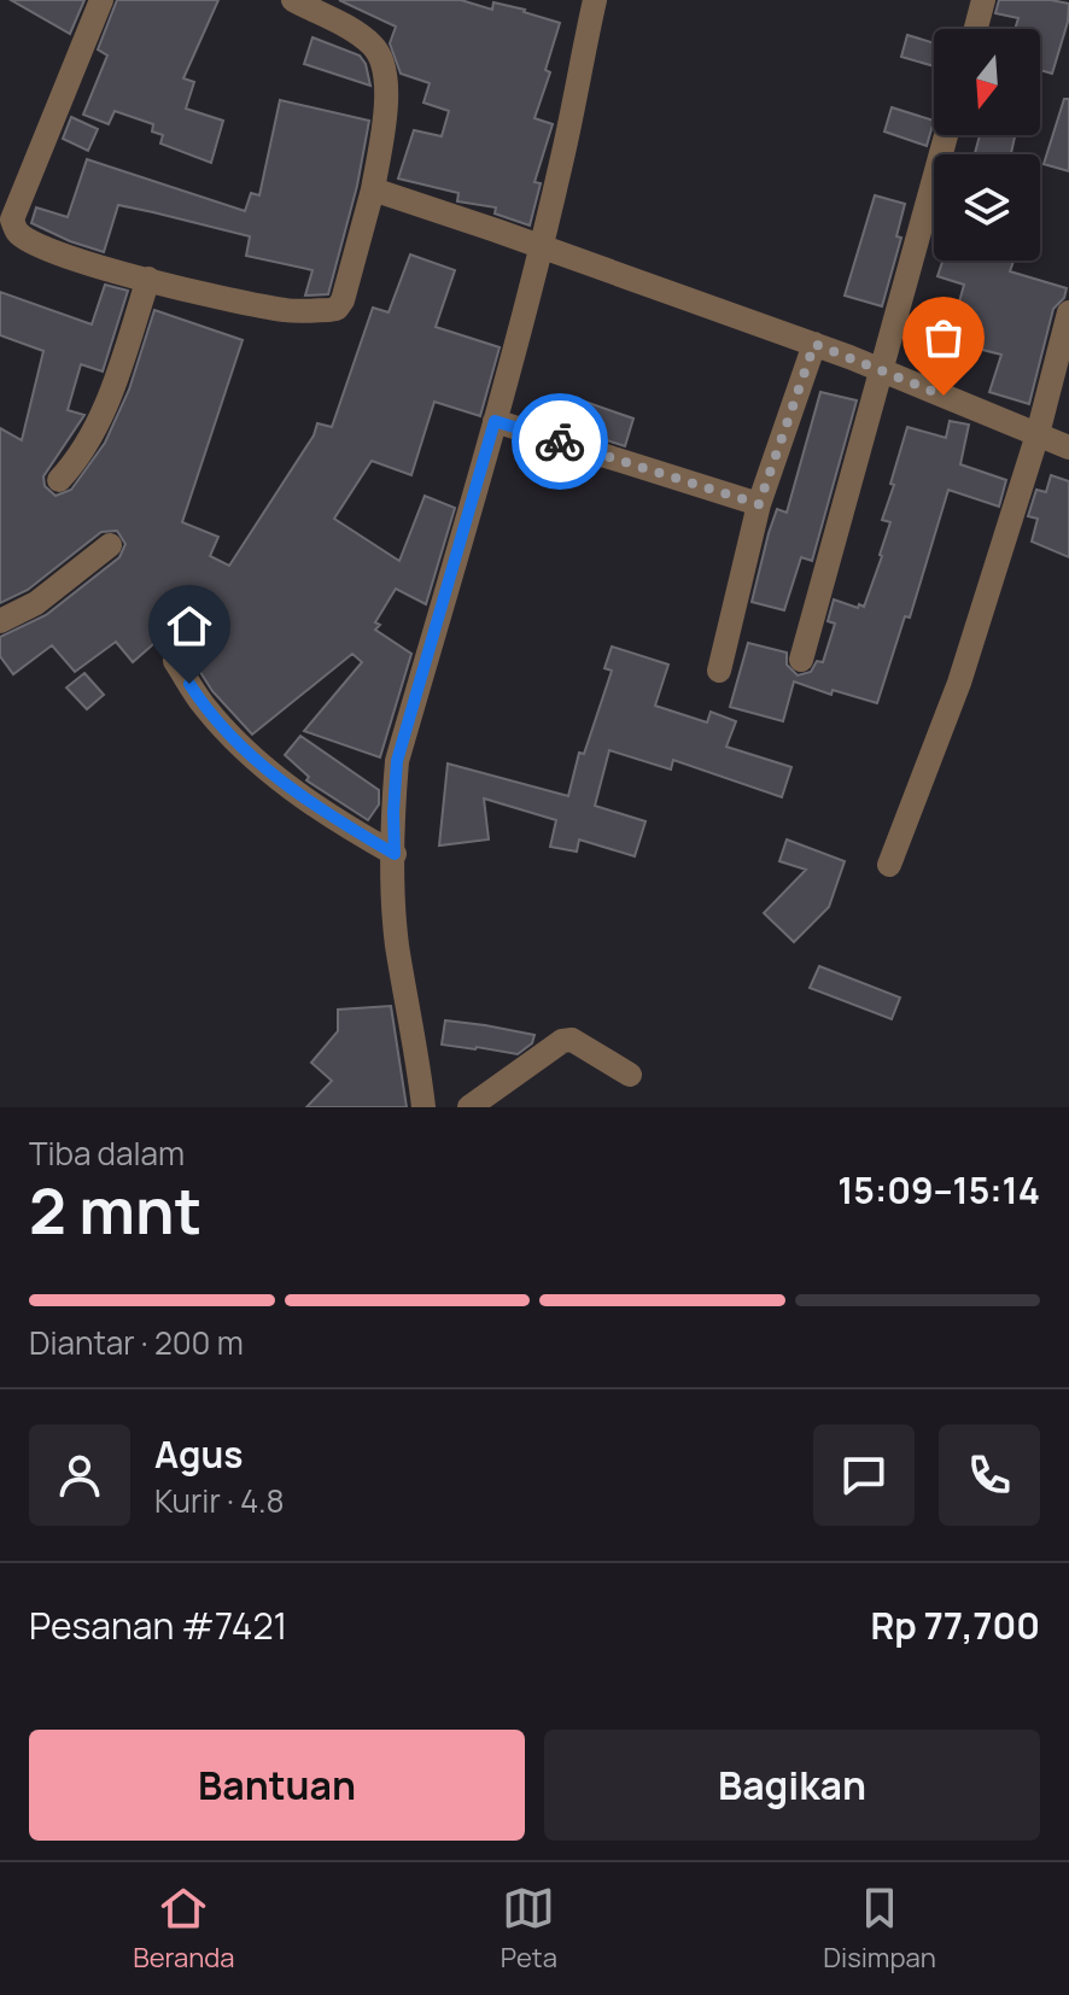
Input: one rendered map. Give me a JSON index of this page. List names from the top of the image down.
{
  "north": "bottom",
  "page": {
    "heading": ["2 mnt", "Tiba dalam", "15:09–15:14"],
    "panel": [
      "Agus",
      "Kurir · 4.8",
      "Pesanan #7421",
      "Rp 77,700"
    ],
    "bar": "Diantar · 200 m",
    "buttons": ["Bantuan", "Bagikan"],
    "tabs": ["Beranda", "Peta", "Disimpan"]
  }
}
